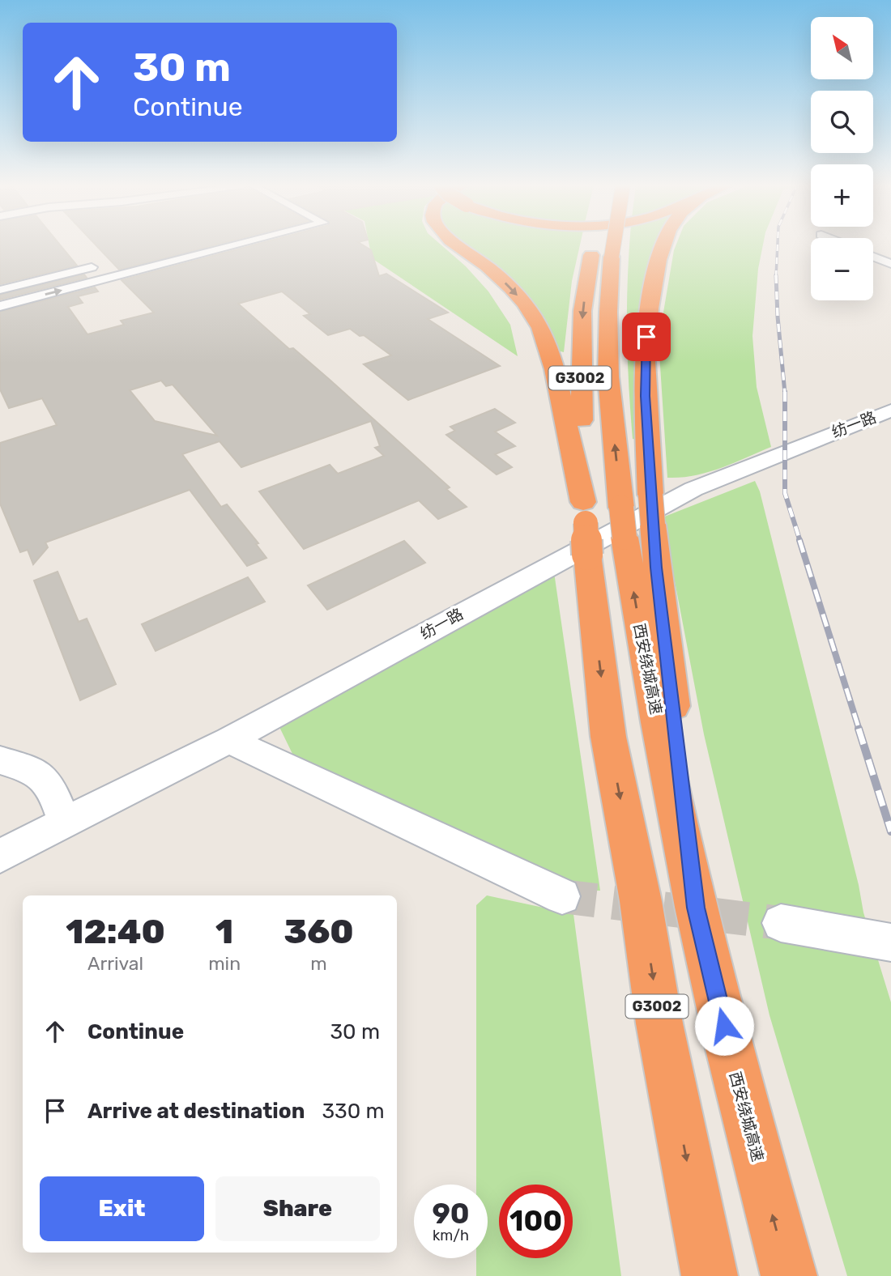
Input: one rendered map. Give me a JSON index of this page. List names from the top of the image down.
{
  "streets": {
    "highway": ["G3002", "西安绕城高速"],
    "street": ["纺一路"]
  },
  "north": "top left",
  "page": {
    "map_buttons": ["+", "−"],
    "turn": ["30 m", "Continue"],
    "eta": [
      "12:40",
      "Arrival",
      "1",
      "min",
      "360",
      "m"
    ],
    "list": [
      {
        "name": "Continue",
        "value": "30 m"
      },
      {
        "name": "Arrive at destination",
        "value": "330 m"
      }
    ],
    "buttons": ["Exit", "Share"],
    "speed": "90 km/h",
    "limit": "100"
  }
}
